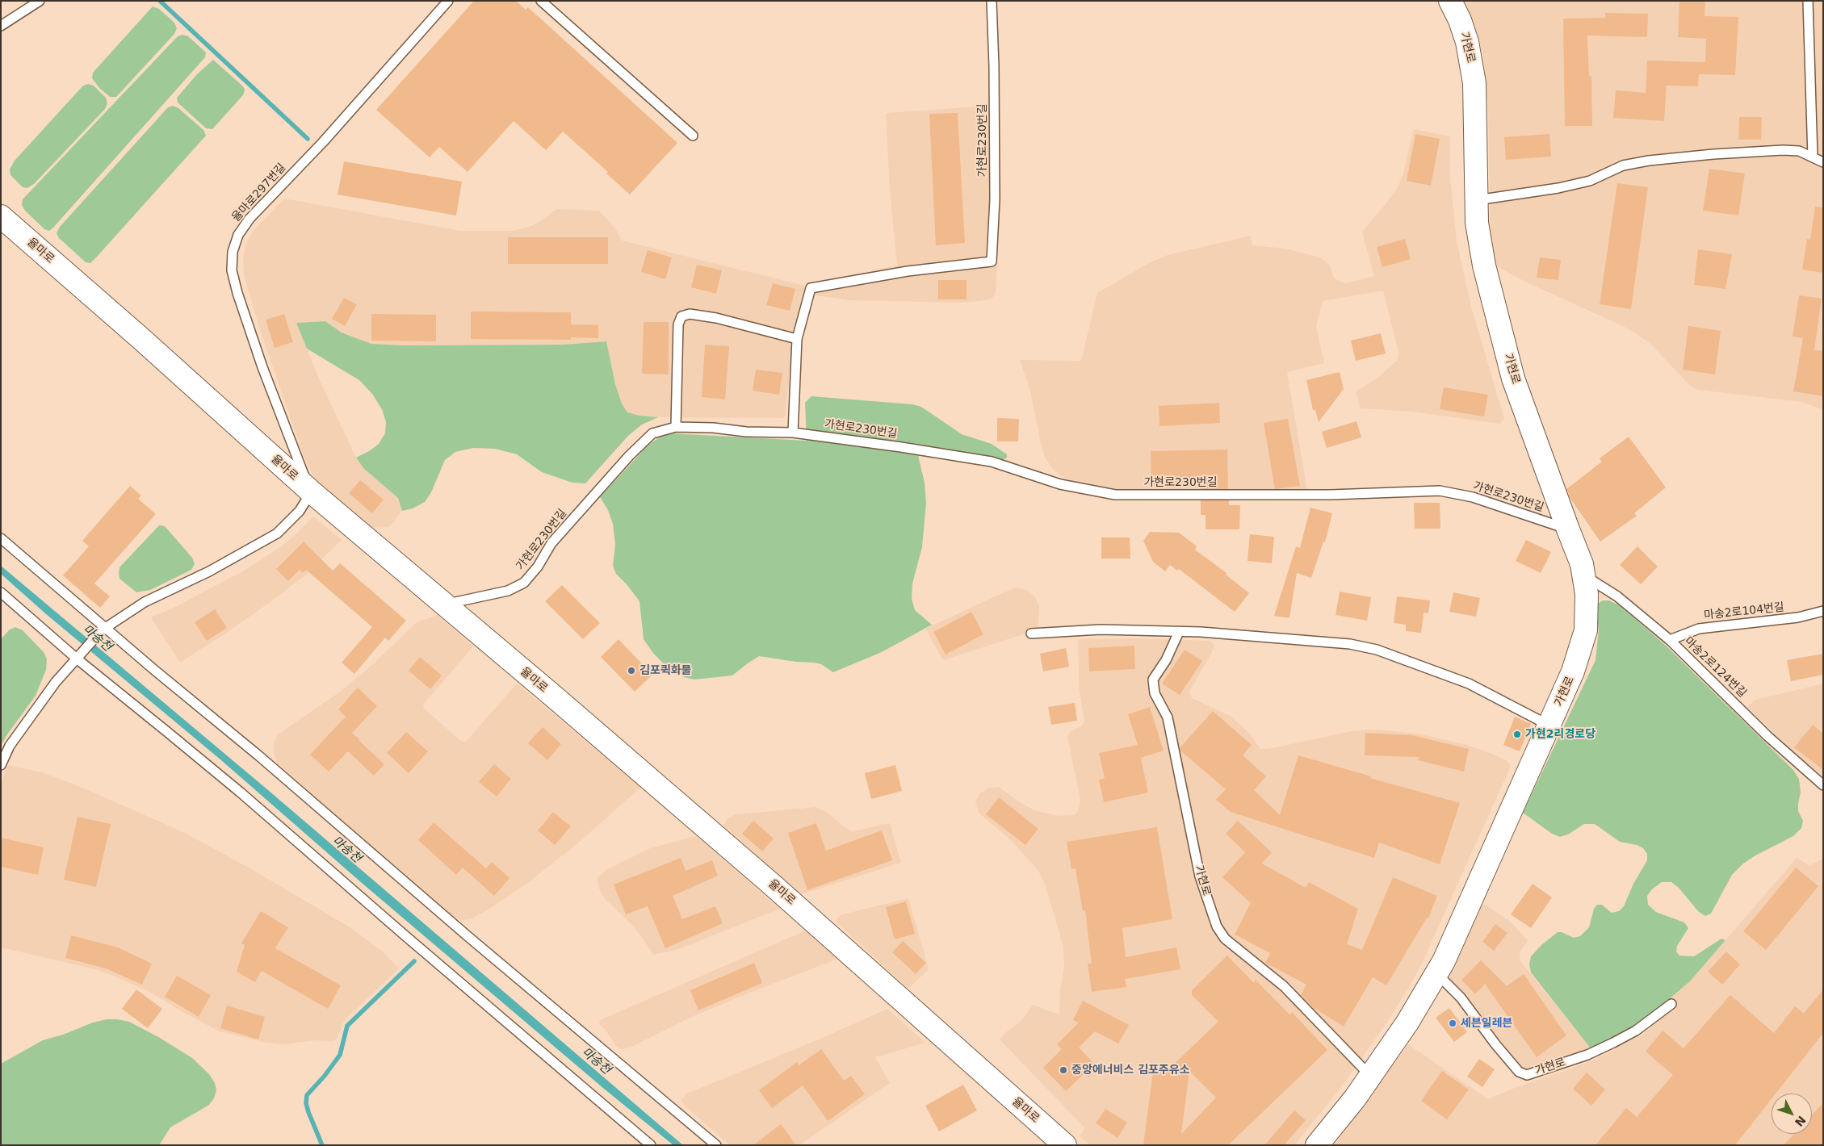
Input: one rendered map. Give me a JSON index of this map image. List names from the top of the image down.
{
  "streets": {
    "street": ["가현로", "율마로"],
    "lane": [
      "가현로230번길",
      "율마로297번길",
      "마송2로104번길",
      "마송2로124번길"
    ]
  },
  "crossings": [
    ["가현로", "가현로230번길"],
    ["가현로", "마송2로124번길"],
    ["가현로230번길", "율마로"],
    ["율마로297번길", "율마로"],
    ["마송2로104번길", "마송2로124번길"]
  ],
  "water": ["마송천"],
  "places": [
    "김포퀵화물",
    "가현2리경로당",
    "세븐일레븐",
    "중앙에너비스 김포주유소"
  ],
  "north": "bottom right"
}
